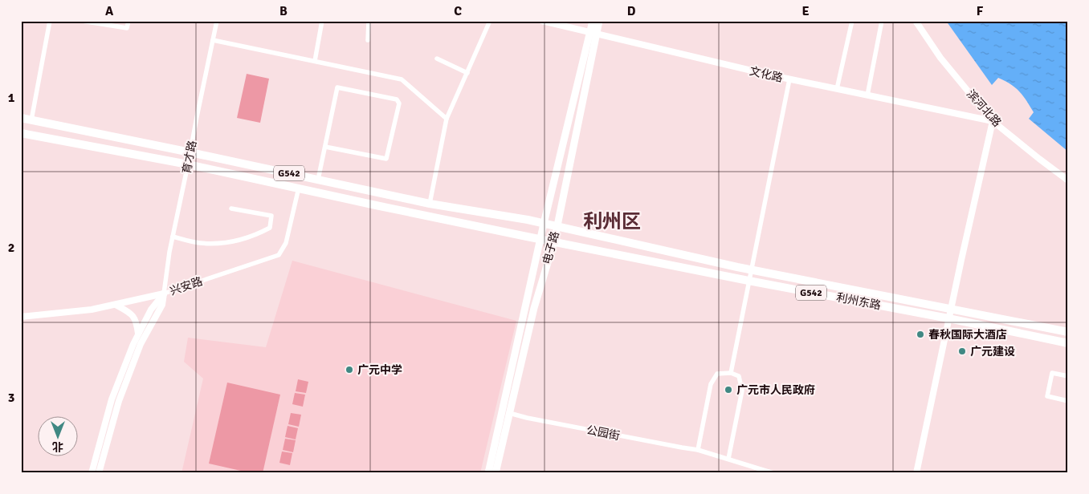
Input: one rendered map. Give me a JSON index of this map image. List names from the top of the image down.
{
  "streets": {
    "highway": ["G542", "利州东路"],
    "main road": ["电子路"],
    "street": [
      "文化路",
      "滨河北路",
      "育才路",
      "兴安路",
      "公园街"
    ]
  },
  "crossings": [
    ["文化路", "滨河北路"],
    ["文化路", "电子路"],
    ["育才路", "G542"],
    ["育才路", "兴安路"],
    ["G542", "电子路"],
    ["G542", "兴安路"],
    ["G542", "利州东路"],
    ["电子路", "利州东路"],
    ["电子路", "公园街"]
  ],
  "districts": ["利州区"],
  "places": [
    "春秋国际大酒店",
    "广元建设",
    "广元中学",
    "广元市人民政府"
  ],
  "north": "bottom",
  "grid": {
    "columns": [
      "A",
      "B",
      "C",
      "D",
      "E",
      "F"
    ],
    "rows": ["1", "2", "3"]
  }
}
